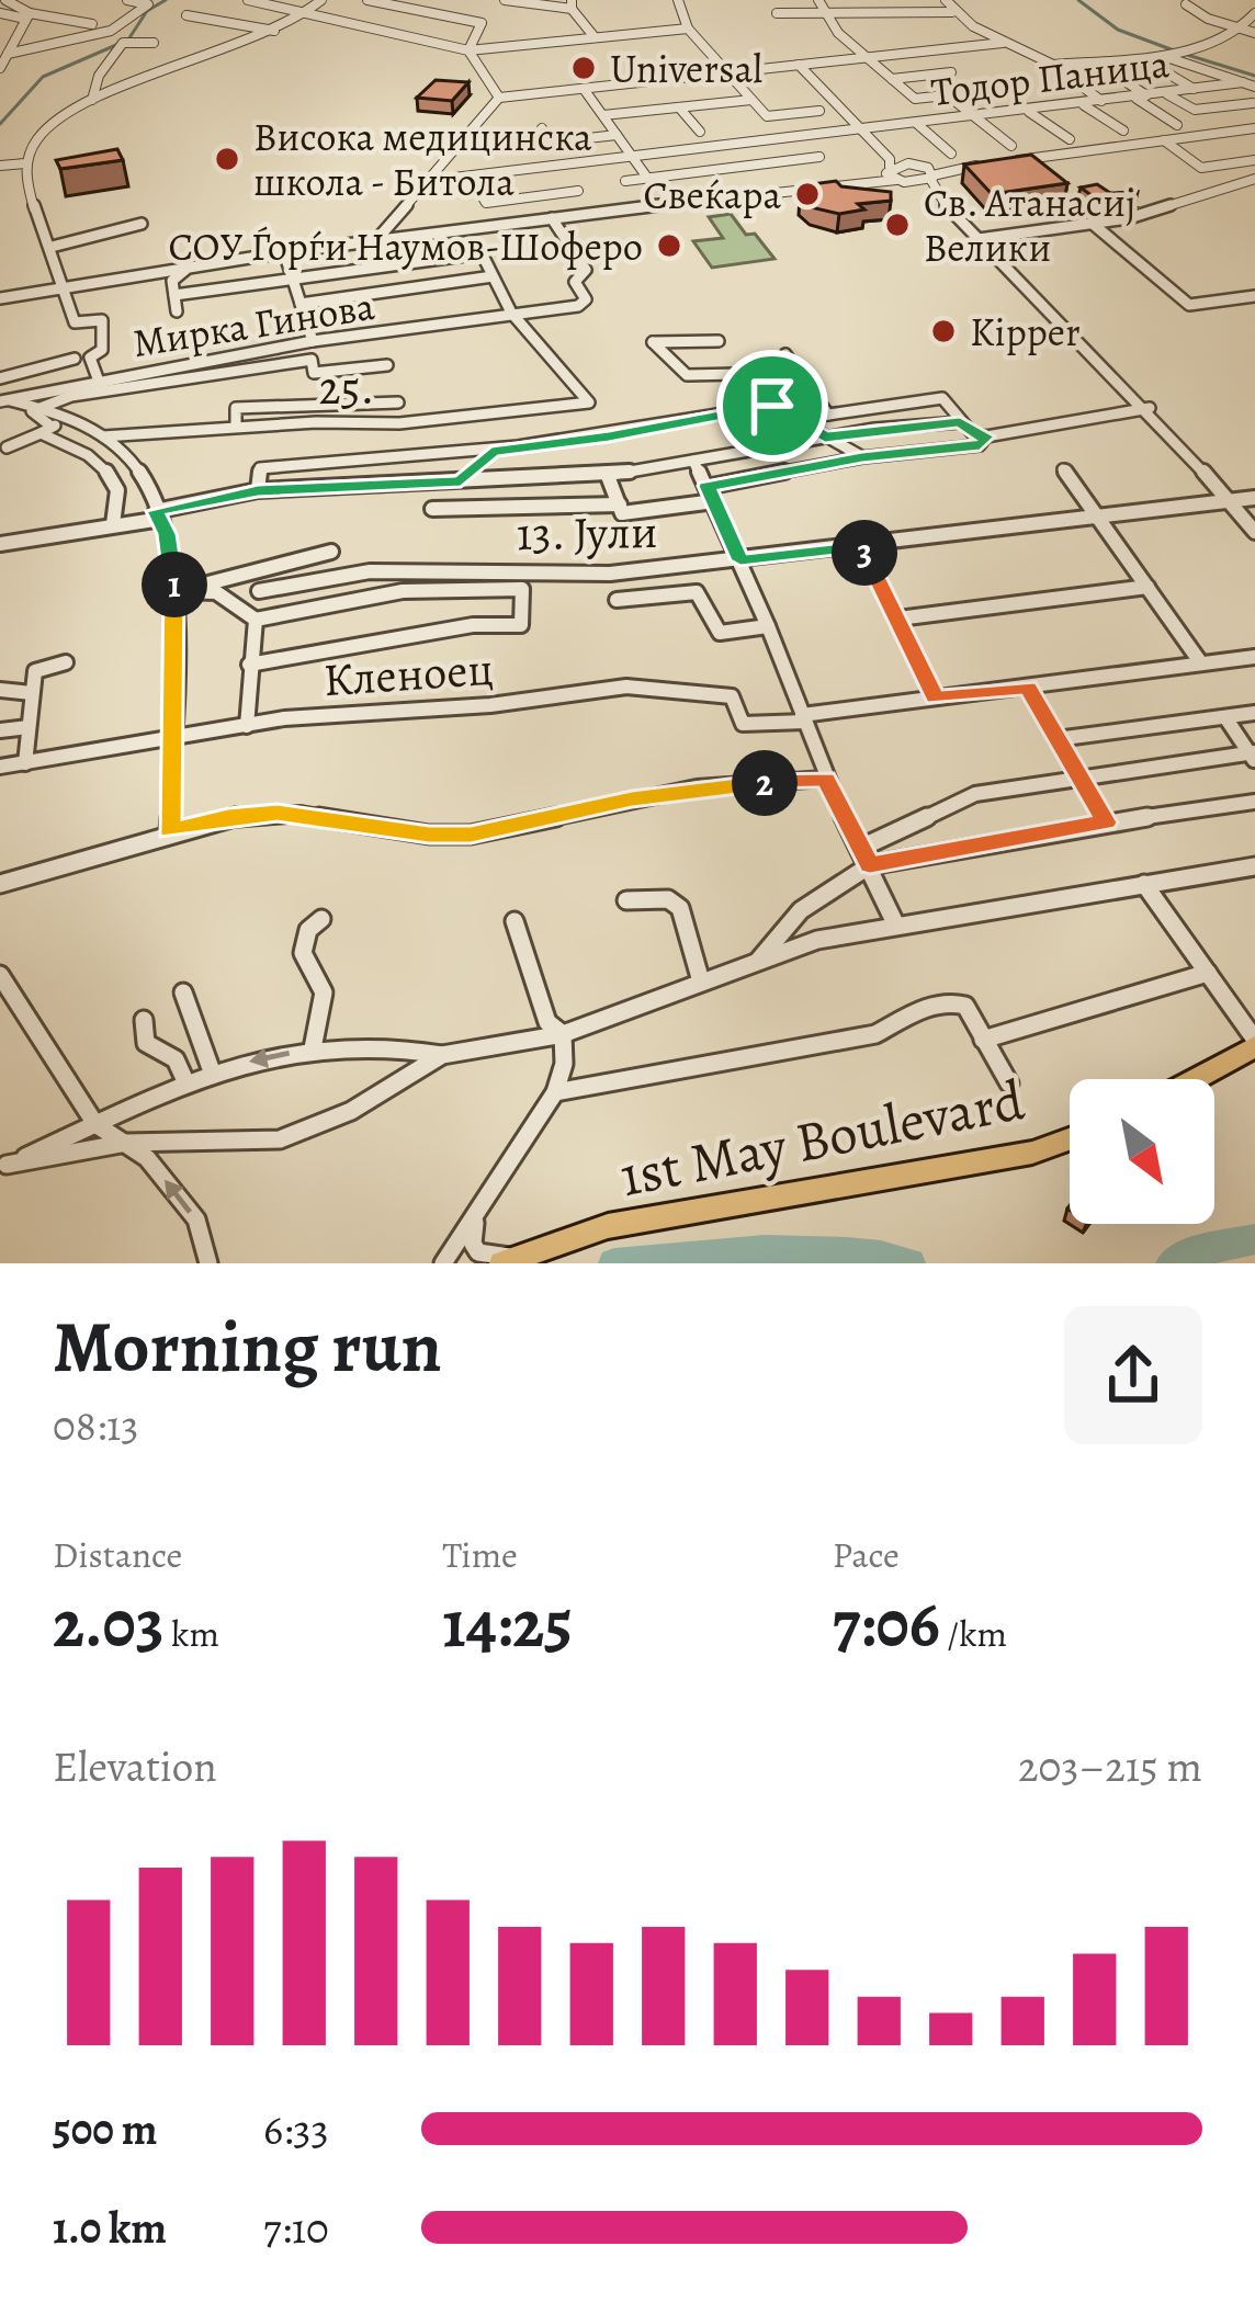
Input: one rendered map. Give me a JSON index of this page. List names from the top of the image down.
{
  "streets": {
    "main road": ["1st May Boulevard"],
    "street": [
      "Тодор Паница",
      "Мирка Гинова",
      "25.",
      "13. Јули",
      "Кленоец"
    ]
  },
  "crossings": [
    ["Мирка Гинова", "25."]
  ],
  "places": [
    "Universal",
    "Висока медицинска школа - Битола",
    "Свеќара",
    "Св. Атанасиј Велики",
    "СОУ Ѓорѓи Наумов-Шоферо",
    "Kipper"
  ],
  "north": "bottom right",
  "page": {
    "pins": ["3", "1", "2"],
    "heading": ["Morning run", "08:13"],
    "stats": [
      ["Distance", "2.03 km"],
      ["Time", "14:25"],
      ["Pace", "7:06 /km"]
    ],
    "chart": ["Elevation", "203–215 m"],
    "list": [
      {
        "name": "500 m",
        "note": "6:33"
      },
      {
        "name": "1.0 km",
        "note": "7:10"
      }
    ]
  }
}
